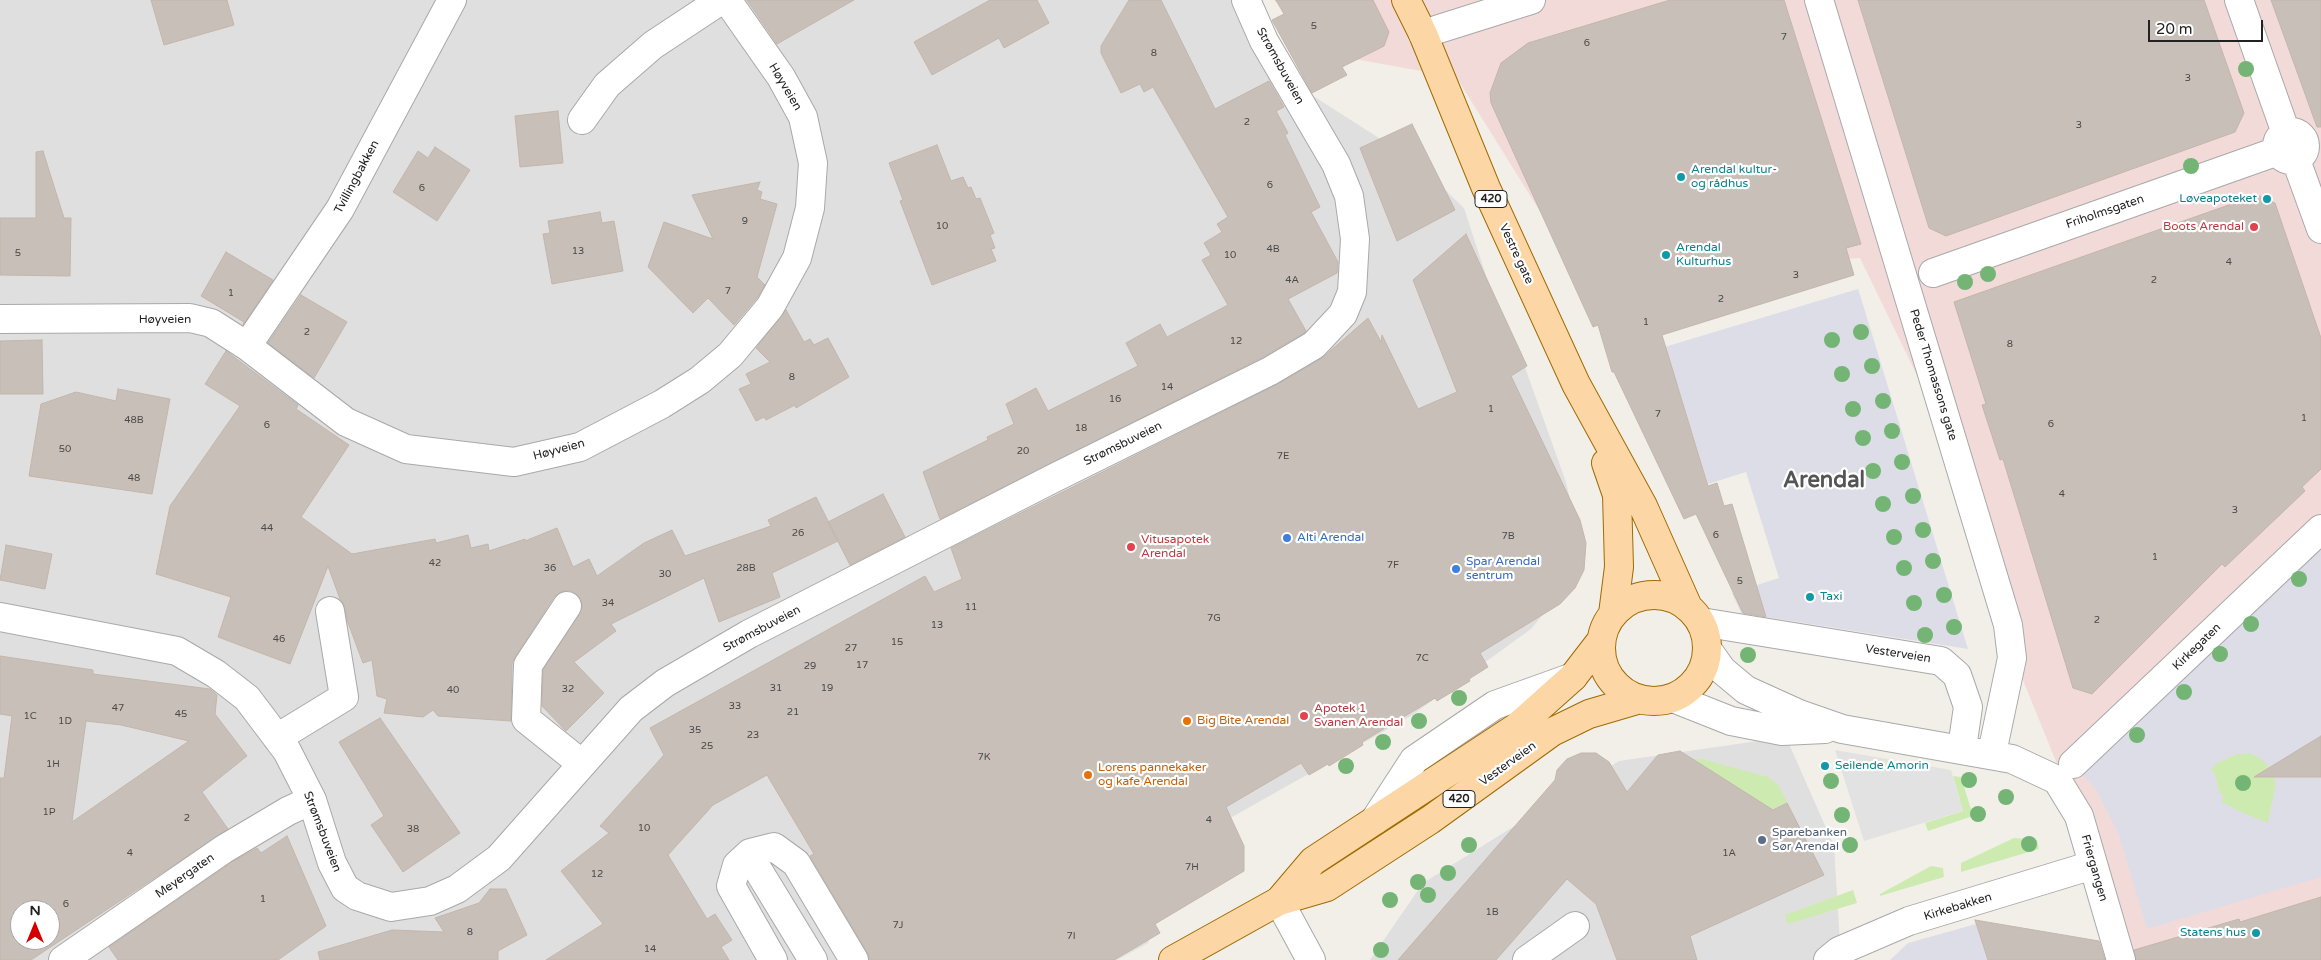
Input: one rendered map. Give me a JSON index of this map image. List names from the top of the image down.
{
  "streets": {
    "main road": ["420", "Vestre gate", "Vesterveien"],
    "street": [
      "Strømsbuveien",
      "Høyveien",
      "Tvillingbakken",
      "Friholmsgaten",
      "Peder Thomassons gate",
      "Kirkegaten",
      "Friergangen",
      "Meyergaten",
      "Kirkebakken"
    ]
  },
  "crossings": [
    ["Strømsbuveien", "Meyergaten"],
    ["Høyveien", "Tvillingbakken"],
    ["420", "Vestre gate"],
    ["420", "Vesterveien"],
    ["Vestre gate", "Vesterveien"],
    ["Kirkegaten", "Friergangen"],
    ["Friergangen", "Kirkebakken"]
  ],
  "districts": ["Arendal"],
  "places": [
    "Arendal kultur- og rådhus",
    "Løveapoteket",
    "Boots Arendal",
    "Arendal Kulturhus",
    "Alti Arendal",
    "Vitusapotek Arendal",
    "Spar Arendal sentrum",
    "Taxi",
    "Apotek 1 Svanen Arendal",
    "Big Bite Arendal",
    "Seilende Amorin",
    "Lorens pannekaker og kafe Arendal",
    "Sparebanken Sør Arendal",
    "Statens hus"
  ],
  "house_numbers": [
    "5",
    "7",
    "6",
    "8",
    "3",
    "2",
    "3",
    "6",
    "6",
    "9",
    "10",
    "4B",
    "13",
    "5",
    "10",
    "4",
    "3",
    "4A",
    "2",
    "7",
    "1",
    "2",
    "1",
    "2",
    "12",
    "8",
    "8",
    "14",
    "16",
    "1",
    "7",
    "1",
    "48B",
    "6",
    "6",
    "18",
    "50",
    "20",
    "7E",
    "48",
    "4",
    "3",
    "44",
    "26",
    "6",
    "7B",
    "1",
    "42",
    "7F",
    "36",
    "28B",
    "30",
    "5",
    "34",
    "11",
    "7G",
    "2",
    "13",
    "46",
    "15",
    "27",
    "7C",
    "17",
    "29",
    "31",
    "19",
    "32",
    "40",
    "33",
    "47",
    "21",
    "45",
    "1C",
    "1D",
    "35",
    "23",
    "25",
    "7K",
    "1H",
    "1P",
    "2",
    "4",
    "10",
    "38",
    "4",
    "1A",
    "7H",
    "12",
    "1",
    "6",
    "1B",
    "7J",
    "8",
    "7I",
    "14"
  ],
  "scale_bar": "20 m",
  "north": "top"
}
